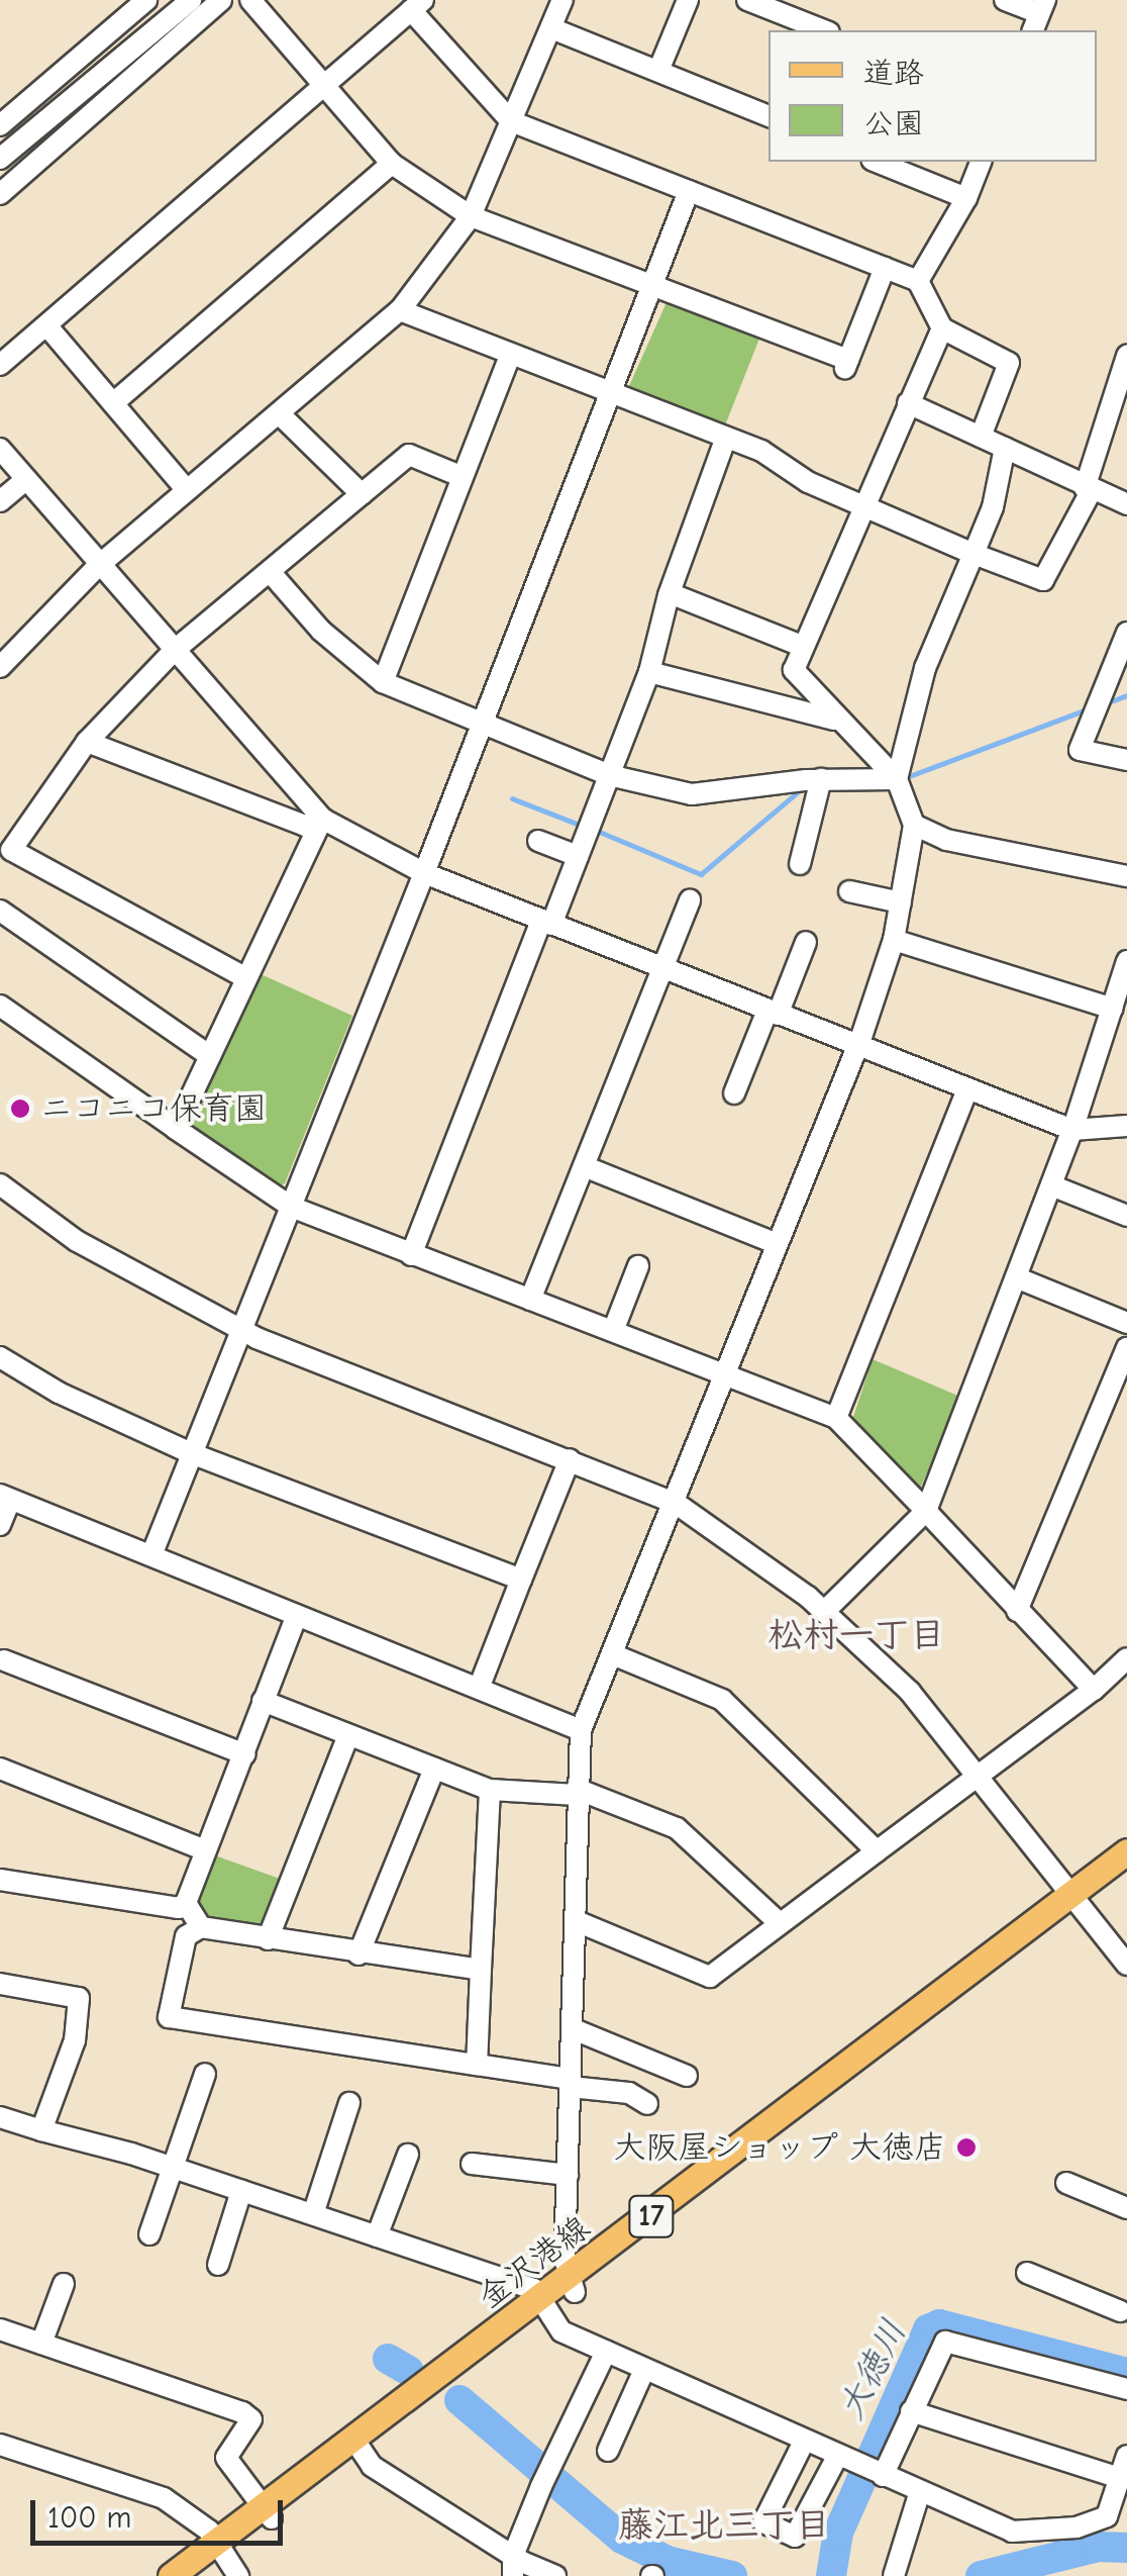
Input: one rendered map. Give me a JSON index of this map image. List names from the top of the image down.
{
  "streets": {
    "main road": ["17", "金沢港線"]
  },
  "districts": ["松村一丁目", "藤江北三丁目"],
  "water": ["大徳川"],
  "places": ["ニコニコ保育園", "大阪屋ショップ 大徳店"],
  "legend": ["道路", "公園"],
  "scale_bar": "100 m"
}
